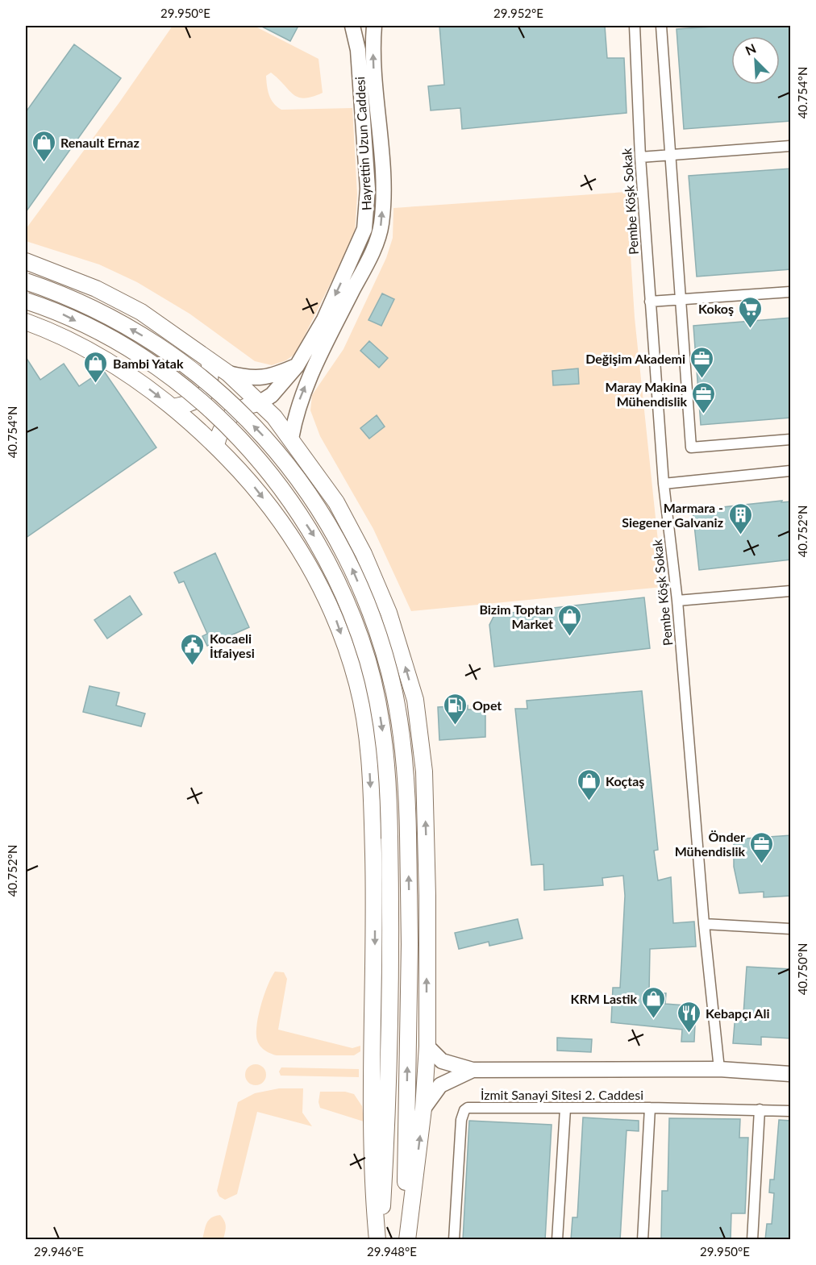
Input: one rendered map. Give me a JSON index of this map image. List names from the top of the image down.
{
  "streets": {
    "street": ["Hayrettin Uzun Caddesi", "Pembe Köşk Sokak", "İzmit Sanayi Sitesi 2. Caddesi"]
  },
  "places": {
    "shop": [
      "Renault Ernaz",
      "Bambi Yatak",
      "Bizim Toptan Market",
      "Koçtaş",
      "KRM Lastik"
    ],
    "supermarket": ["Kokoş"],
    "office": ["Değişim Akademi", "Maray Makina Mühendislik", "Önder Mühendislik"],
    "building": ["Marmara - Siegener Galvaniz"],
    "public building": ["Kocaeli İtfaiyesi"],
    "fuel station": ["Opet"],
    "restaurant": ["Kebapçı Ali"]
  },
  "north": "top left",
  "coordinates": [
    "29.950°E",
    "29.952°E",
    "40.754°N",
    "40.752°N",
    "40.750°N",
    "29.946°E",
    "29.948°E"
  ]
}
